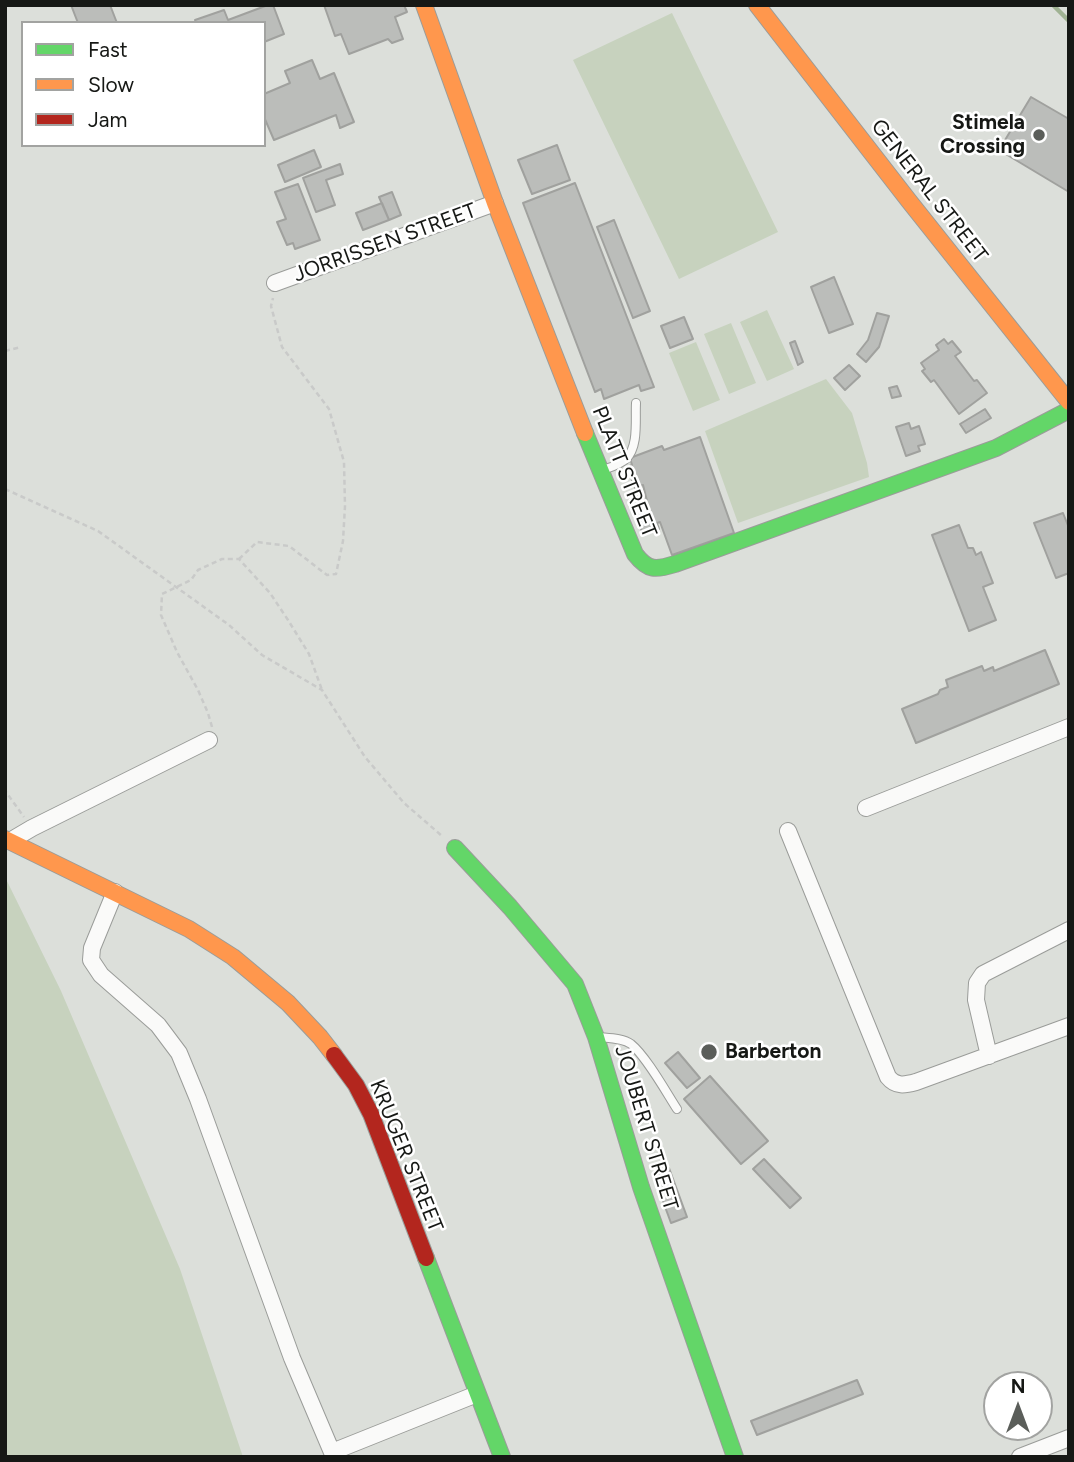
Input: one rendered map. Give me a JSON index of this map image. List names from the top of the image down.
{
  "streets": {
    "street": [
      "GENERAL STREET",
      "JORRISSEN STREET",
      "PLATT STREET",
      "JOUBERT STREET",
      "KRUGER STREET"
    ]
  },
  "crossings": [
    ["JORRISSEN STREET", "PLATT STREET"]
  ],
  "places": ["Stimela Crossing", "Barberton"],
  "legend": ["Fast", "Slow", "Jam"],
  "north": "top"
}
